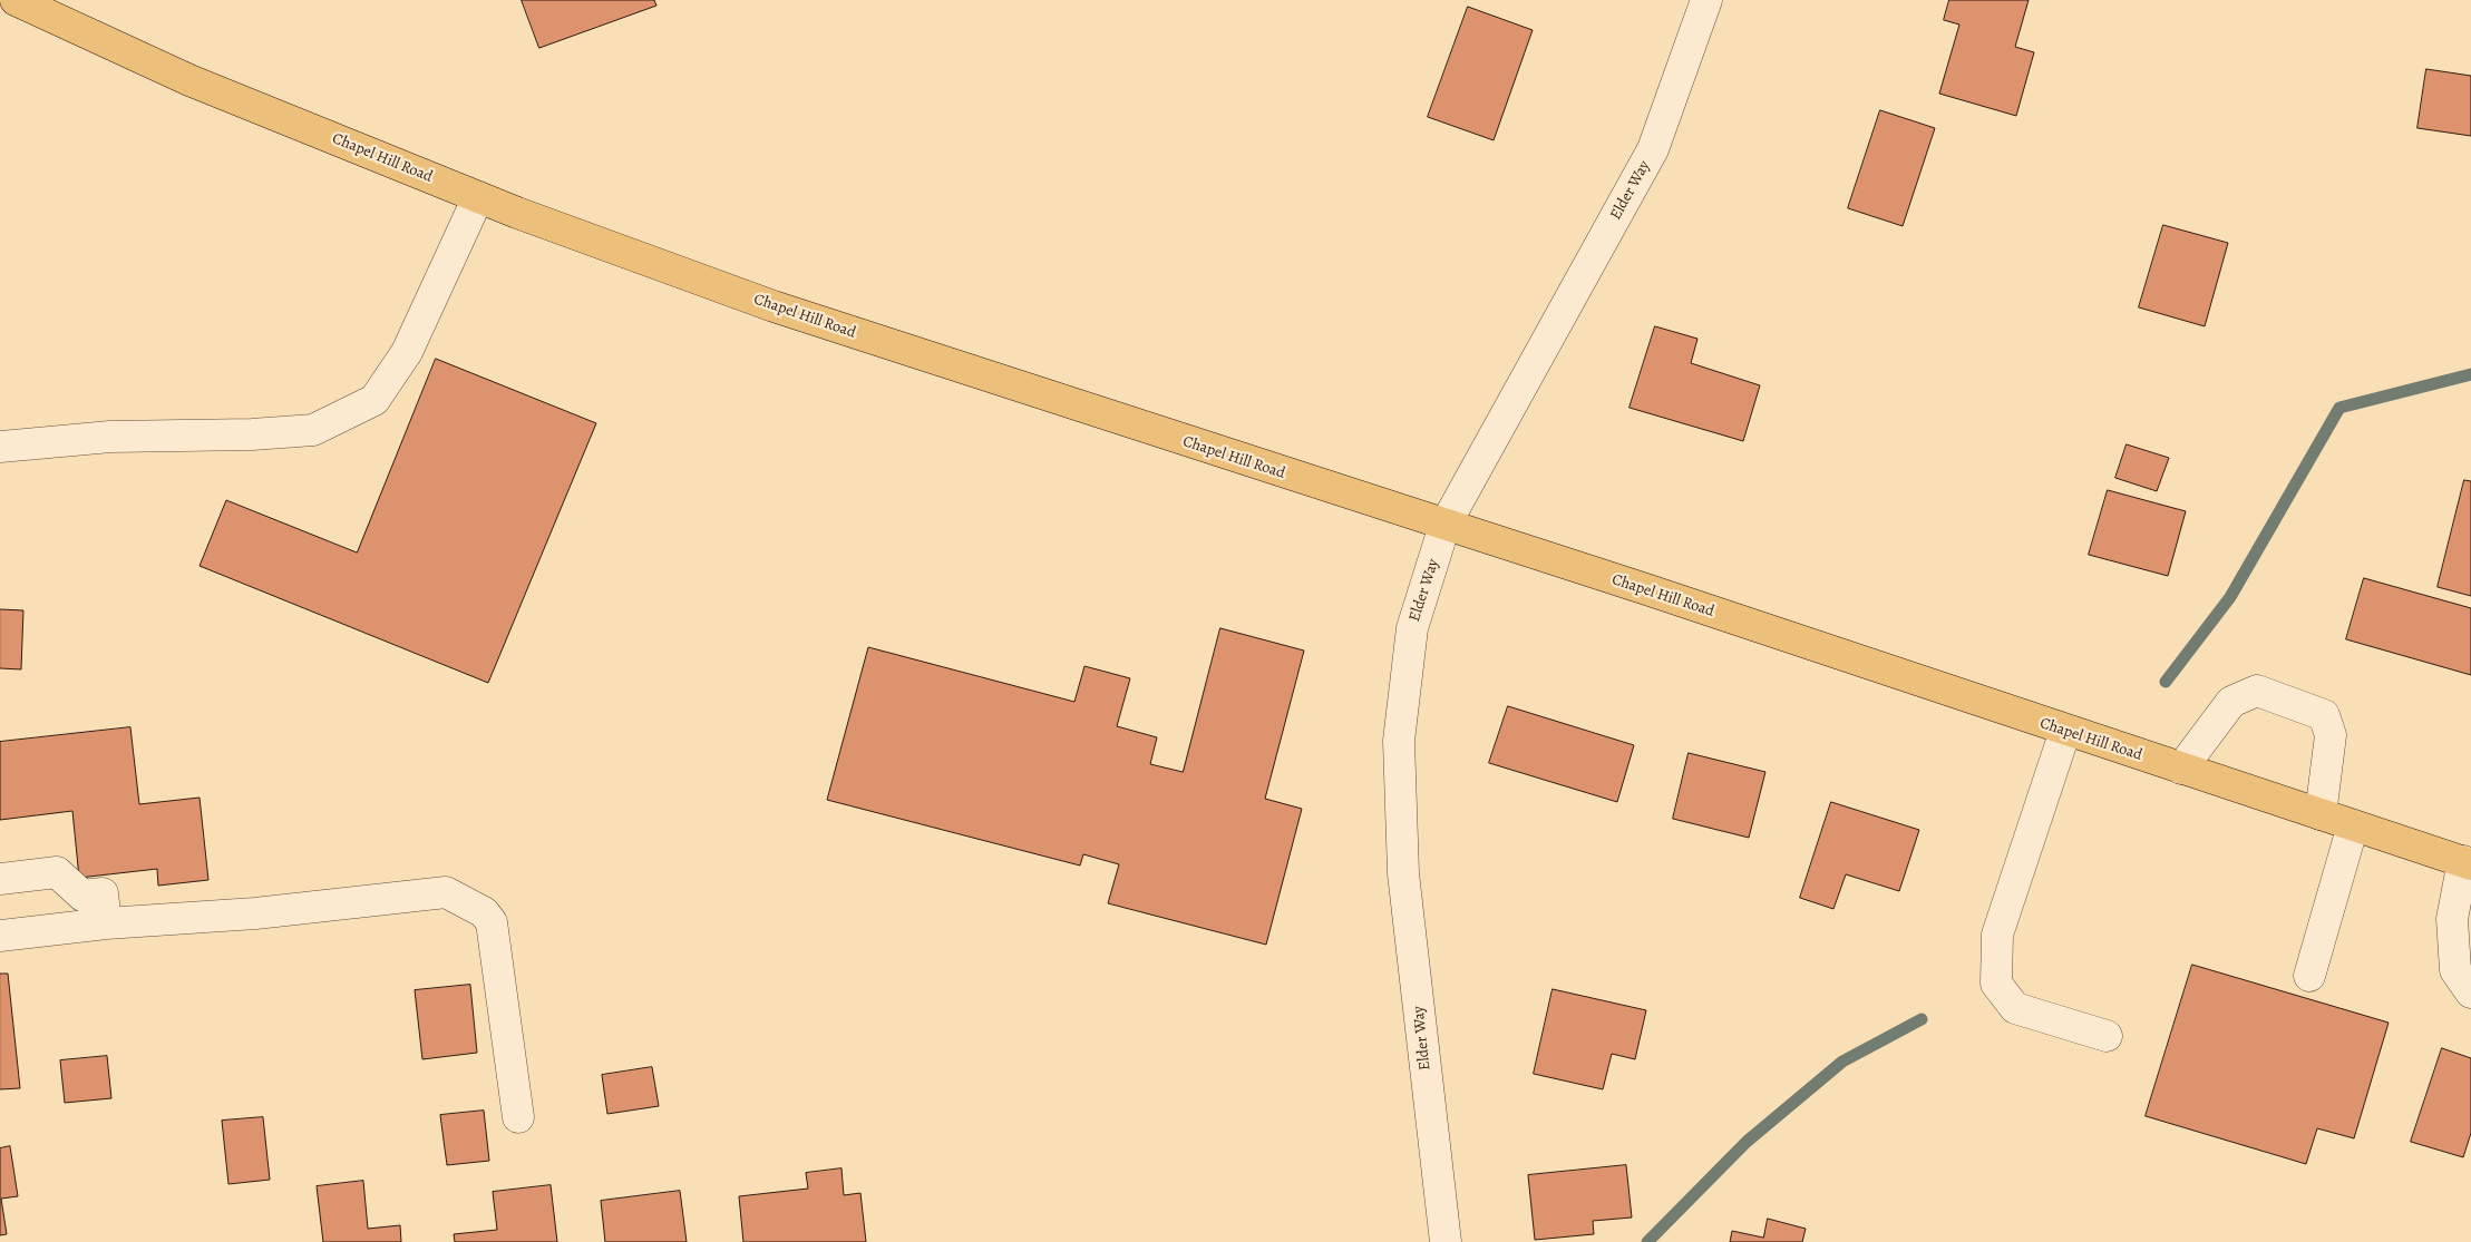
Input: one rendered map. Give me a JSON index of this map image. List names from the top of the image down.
{
  "streets": {
    "main road": ["Chapel Hill Road"],
    "street": ["Elder Way"]
  },
  "crossings": [
    ["Chapel Hill Road", "Elder Way"]
  ]
}
